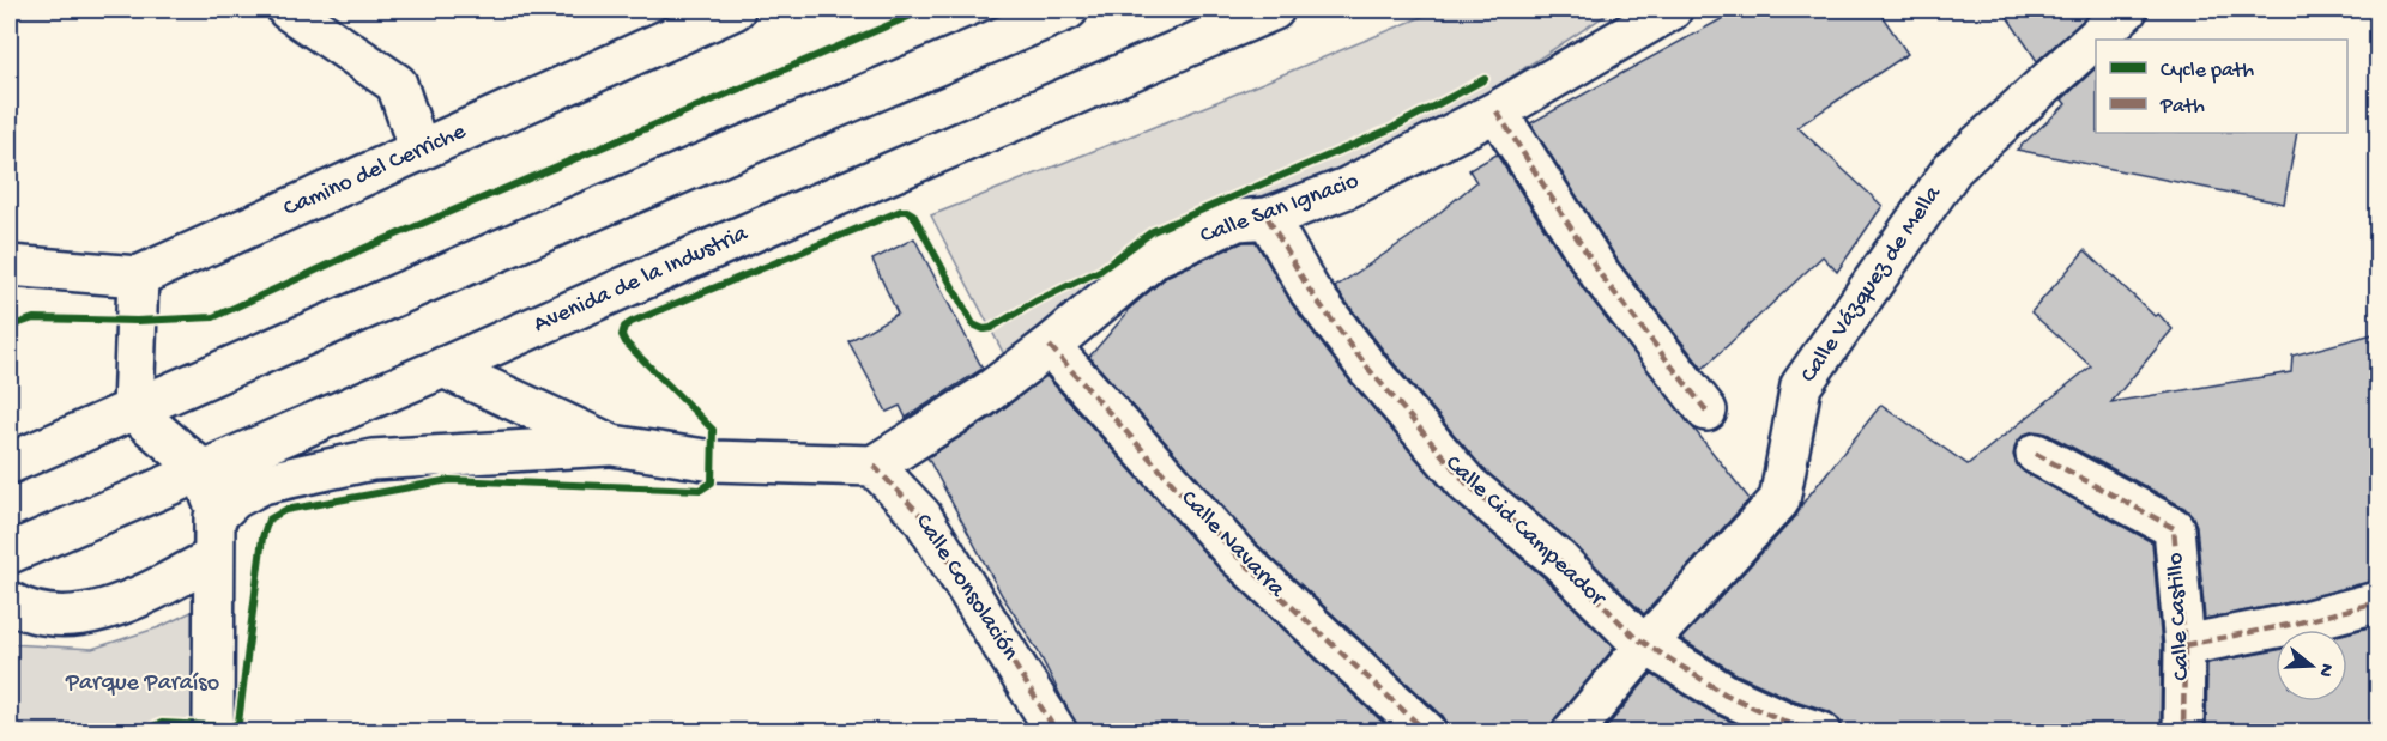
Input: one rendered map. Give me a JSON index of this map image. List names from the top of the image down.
{
  "streets": {
    "street": [
      "Camino del Cerriche",
      "Calle San Ignacio",
      "Avenida de la Industria",
      "Calle Vázquez de Mella",
      "Calle Cid Campeador",
      "Calle Navarra",
      "Calle Consolación",
      "Calle Castillo"
    ]
  },
  "crossings": [
    ["Calle San Ignacio", "Calle Cid Campeador"],
    ["Calle San Ignacio", "Calle Navarra"],
    ["Calle San Ignacio", "Calle Consolación"],
    ["Calle Vázquez de Mella", "Calle Cid Campeador"]
  ],
  "parks": ["Parque Paraíso"],
  "legend": ["Cycle path", "Path"],
  "north": "right"
}
